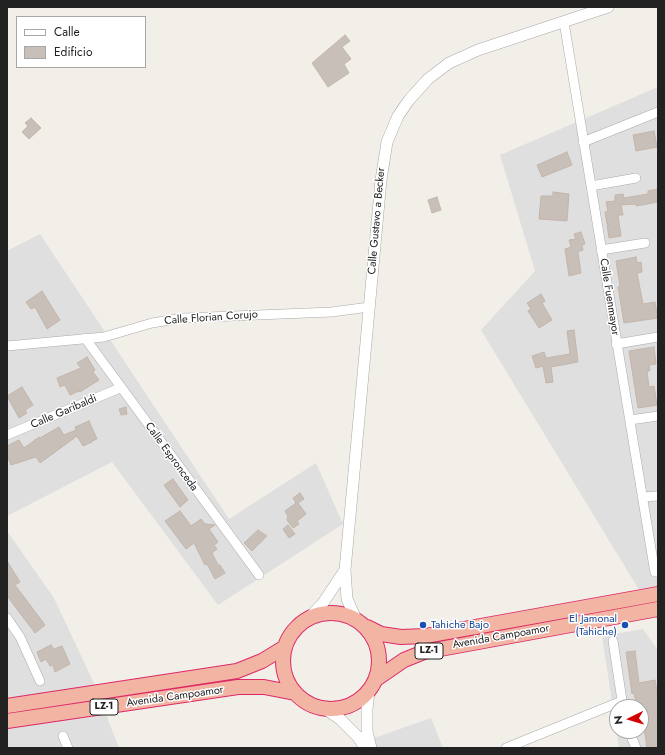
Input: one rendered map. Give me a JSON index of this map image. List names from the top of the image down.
{
  "streets": {
    "highway": ["Avenida Campoamor", "LZ-1"],
    "street": [
      "Calle Gustavo a Becker",
      "Calle Fuenmayor",
      "Calle Florian Corujo",
      "Calle Garibaldi",
      "Calle Espronceda"
    ]
  },
  "crossings": [
    ["Calle Gustavo a Becker", "Calle Fuenmayor"],
    ["Calle Gustavo a Becker", "Calle Florian Corujo"],
    ["Calle Gustavo a Becker", "Avenida Campoamor"],
    ["Calle Gustavo a Becker", "LZ-1"],
    ["Calle Florian Corujo", "Calle Espronceda"],
    ["Calle Garibaldi", "Calle Espronceda"],
    ["Avenida Campoamor", "LZ-1"]
  ],
  "places": ["Tahiche Bajo", "El Jamonal (Tahiche)"],
  "legend": ["Calle", "Edificio"],
  "north": "left"
}
